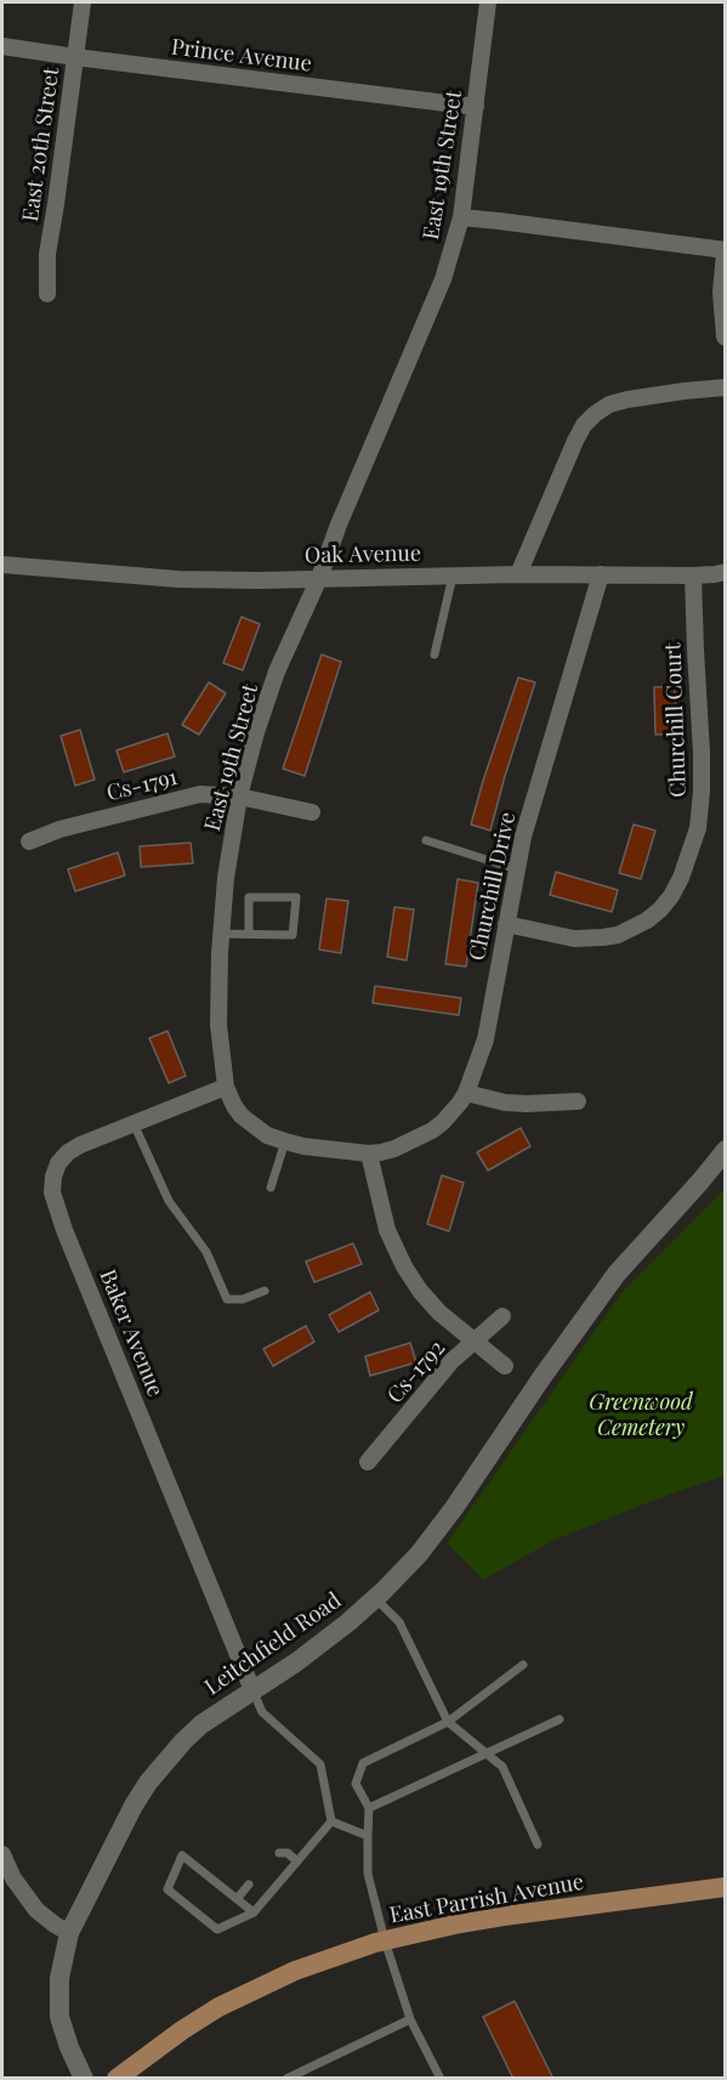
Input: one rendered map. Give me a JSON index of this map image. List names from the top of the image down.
{
  "streets": {
    "main road": ["East Parrish Avenue"],
    "street": [
      "Prince Avenue",
      "East 20th Street",
      "East 19th Street",
      "Oak Avenue",
      "Churchill Court",
      "Cs-1791",
      "Churchill Drive",
      "Baker Avenue",
      "Cs-1792",
      "Leitchfield Road"
    ]
  },
  "crossings": [
    ["Prince Avenue", "East 20th Street"],
    ["Prince Avenue", "East 19th Street"],
    ["East 19th Street", "Oak Avenue"],
    ["East 19th Street", "Cs-1791"],
    ["East 19th Street", "Churchill Drive"],
    ["East 19th Street", "Baker Avenue"],
    ["Oak Avenue", "Churchill Court"],
    ["Oak Avenue", "Churchill Drive"],
    ["Churchill Court", "Churchill Drive"],
    ["Baker Avenue", "Leitchfield Road"]
  ],
  "parks": ["Greenwood Cemetery"]
}
